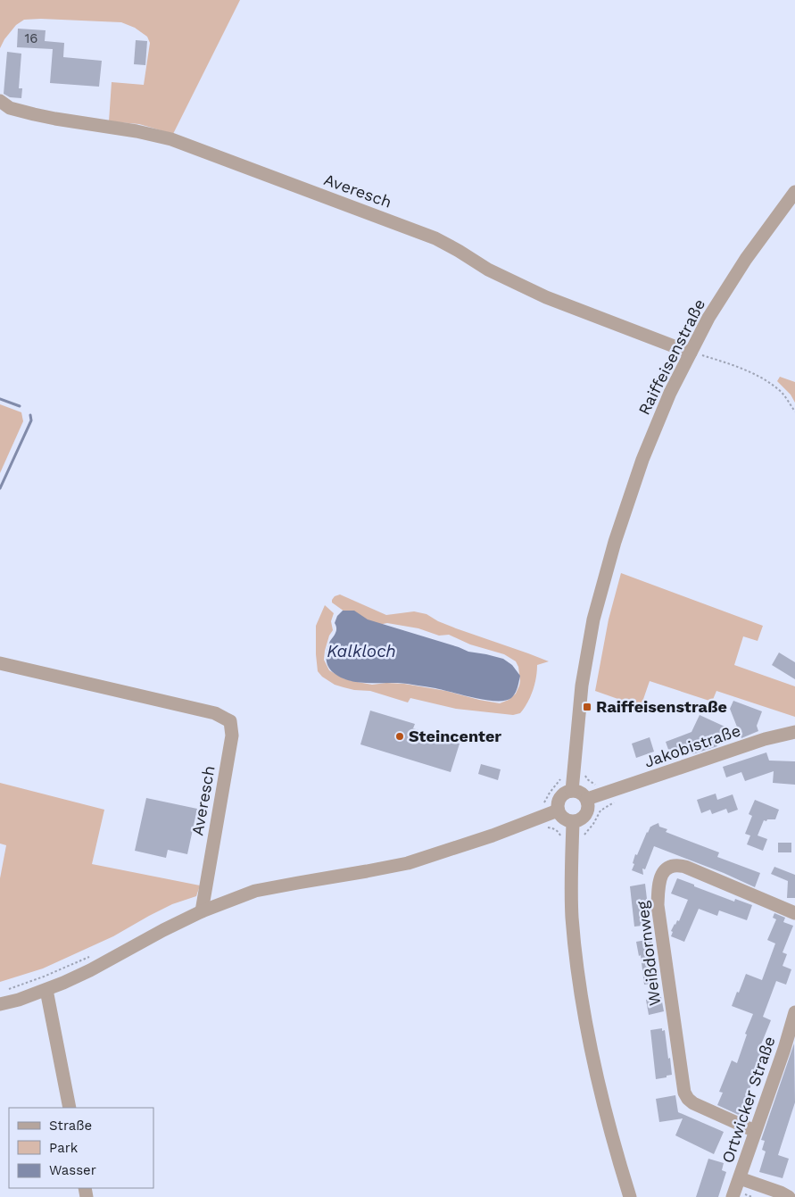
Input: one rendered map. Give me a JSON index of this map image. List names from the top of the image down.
{
  "streets": {
    "street": [
      "Averesch",
      "Raiffeisenstraße",
      "Jakobistraße",
      "Weißdornweg",
      "Ortwicker Straße"
    ]
  },
  "crossings": [
    ["Averesch", "Raiffeisenstraße"],
    ["Raiffeisenstraße", "Jakobistraße"],
    ["Weißdornweg", "Ortwicker Straße"]
  ],
  "water": ["Kalkloch"],
  "places": {
    "transit": ["Raiffeisenstraße"],
    "other": ["Steincenter"]
  },
  "house_numbers": ["16"],
  "legend": ["Straße", "Park", "Wasser"]
}
